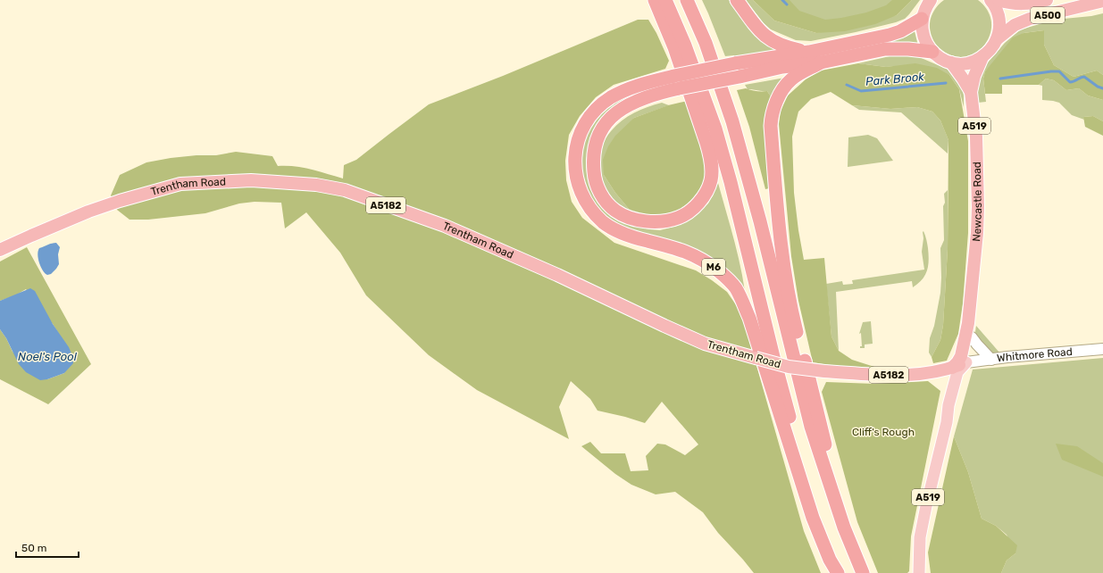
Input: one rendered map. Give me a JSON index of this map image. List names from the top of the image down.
{
  "streets": {
    "highway": [
      "A500",
      "A519",
      "Trentham Road",
      "Newcastle Road",
      "A5182",
      "M6"
    ],
    "main road": ["Whitmore Road"]
  },
  "crossings": [
    ["Trentham Road", "Newcastle Road"],
    ["Trentham Road", "A5182"],
    ["Newcastle Road", "A5182"],
    ["Newcastle Road", "Whitmore Road"],
    ["A5182", "Whitmore Road"]
  ],
  "water": ["Park Brook", "Noel's Pool"],
  "parks": ["Cliff's Rough"],
  "scale_bar": "50 m"
}
